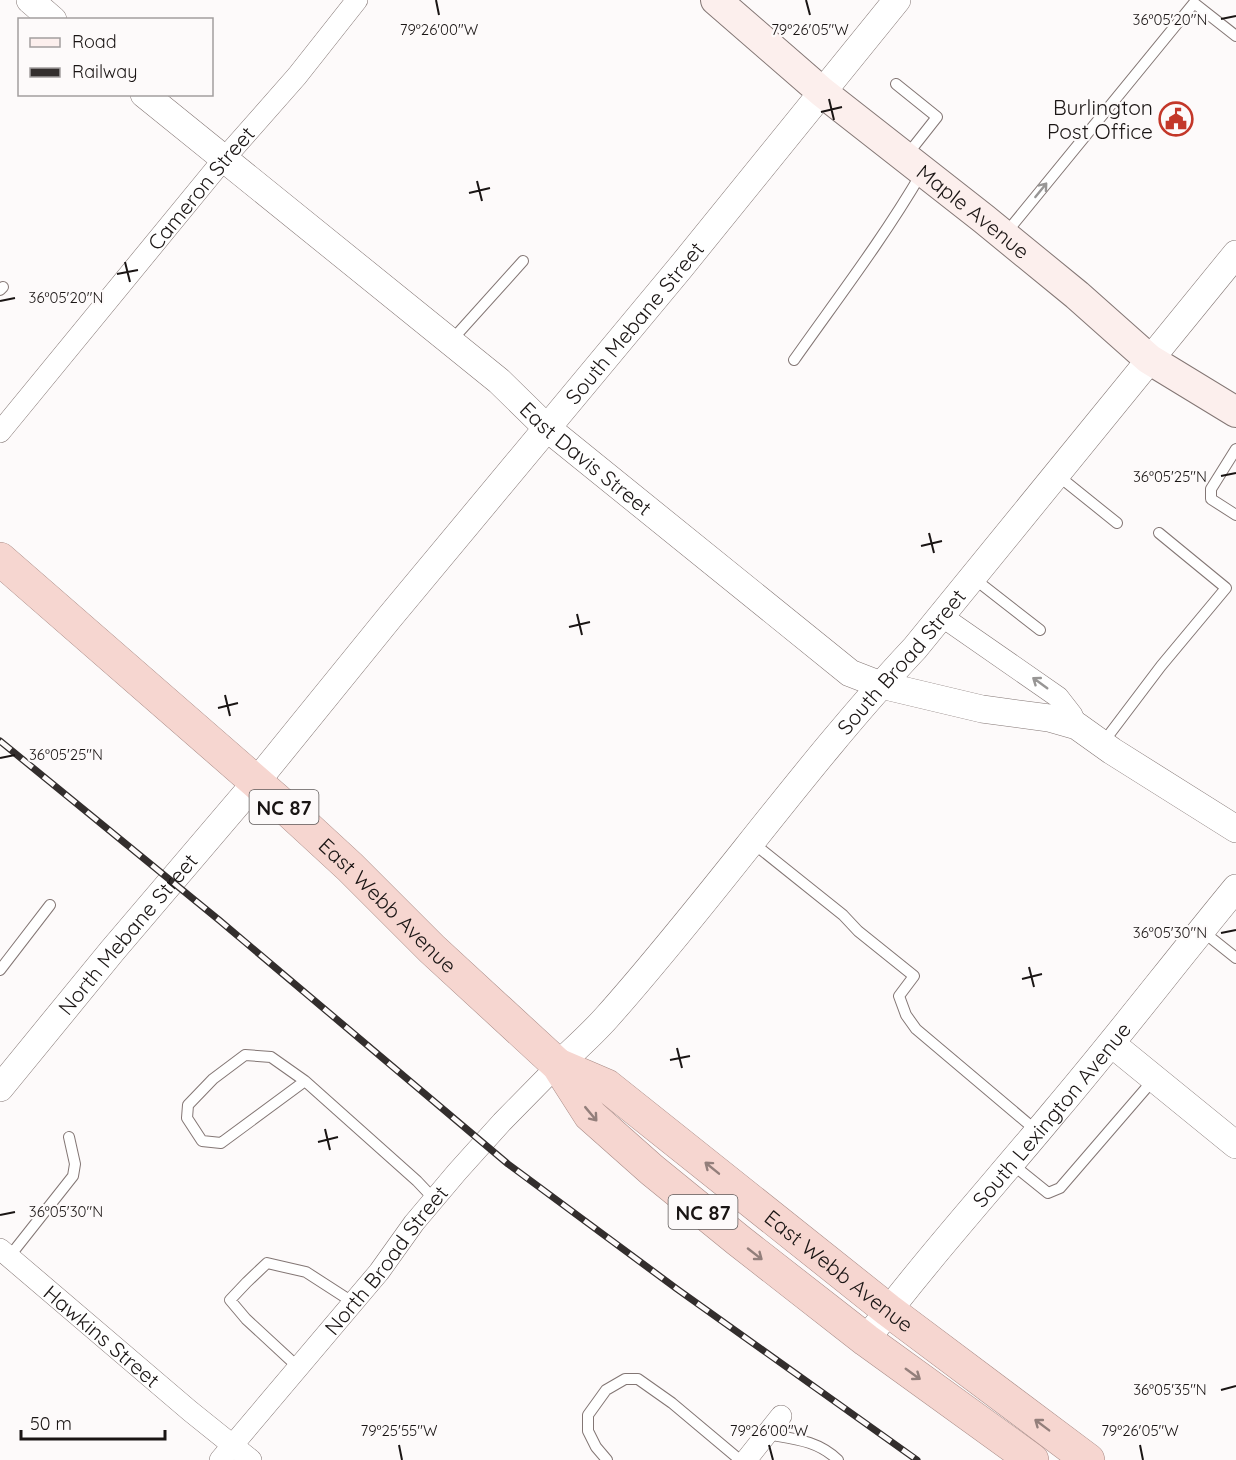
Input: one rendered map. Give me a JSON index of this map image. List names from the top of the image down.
{
  "streets": {
    "highway": ["NC 87", "East Webb Avenue"],
    "main road": ["Maple Avenue"],
    "street": [
      "Cameron Street",
      "South Mebane Street",
      "East Davis Street",
      "South Broad Street",
      "North Mebane Street",
      "South Lexington Avenue",
      "North Broad Street",
      "Hawkins Street"
    ]
  },
  "crossings": [
    ["Cameron Street", "East Davis Street"],
    ["Maple Avenue", "South Mebane Street"],
    ["Maple Avenue", "South Broad Street"],
    ["South Mebane Street", "East Davis Street"],
    ["South Mebane Street", "East Webb Avenue"],
    ["South Mebane Street", "North Mebane Street"],
    ["East Davis Street", "South Broad Street"],
    ["South Broad Street", "East Webb Avenue"],
    ["South Broad Street", "North Broad Street"],
    ["East Webb Avenue", "North Mebane Street"],
    ["East Webb Avenue", "South Lexington Avenue"],
    ["East Webb Avenue", "North Broad Street"],
    ["North Broad Street", "Hawkins Street"]
  ],
  "places": {
    "public building": ["Burlington Post Office"]
  },
  "legend": ["Road", "Railway"],
  "scale_bar": "50 m",
  "coordinates": [
    "36°05'20\"N",
    "79°26'00\"W",
    "79°26'05\"W",
    "36°05'25\"N",
    "36°05'30\"N",
    "36°05'35\"N",
    "79°25'55\"W"
  ]
}
